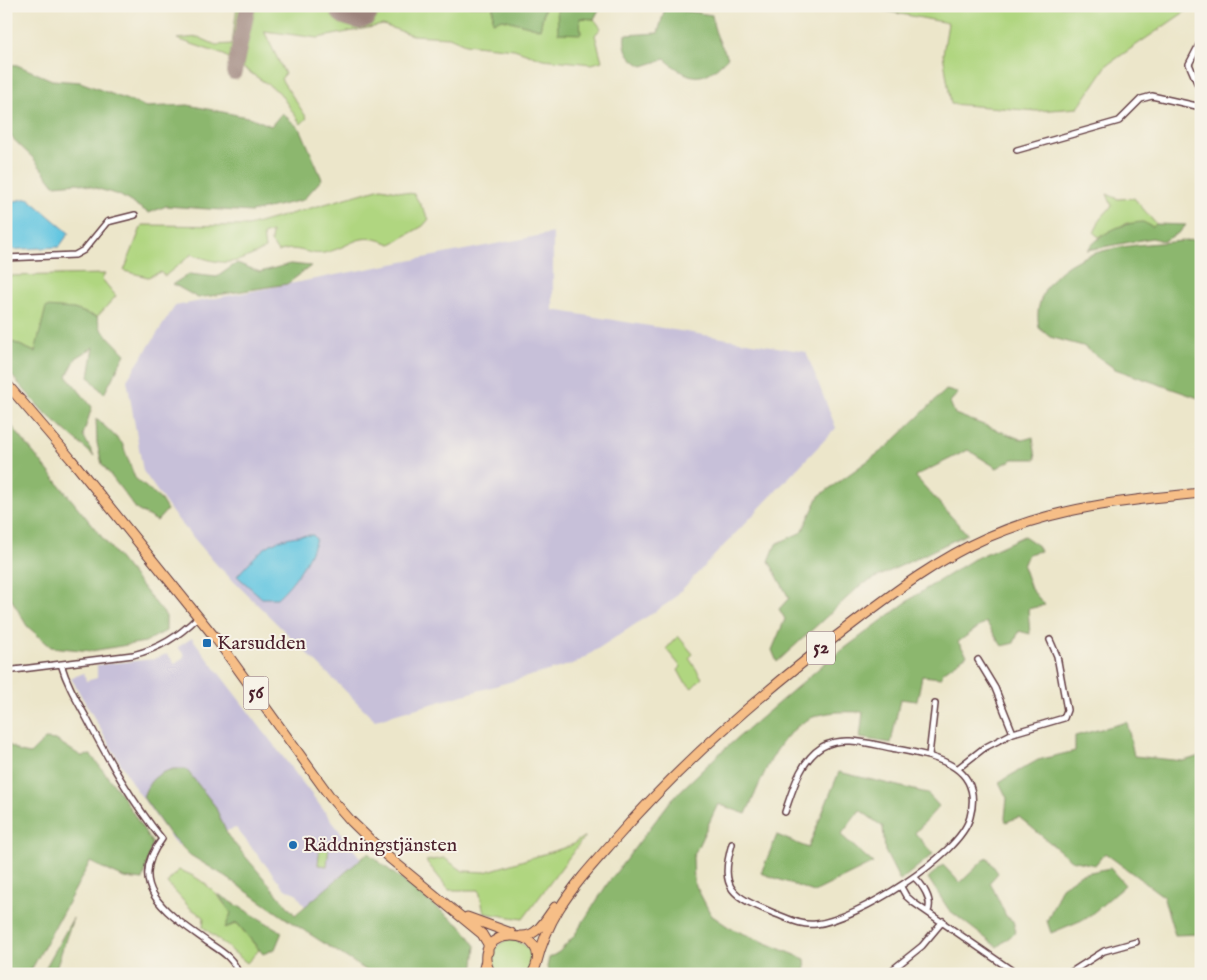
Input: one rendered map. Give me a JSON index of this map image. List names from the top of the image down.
{
  "streets": {
    "highway": ["52", "56"]
  },
  "crossings": [
    ["52", "56"]
  ],
  "places": {
    "transit": ["Karsudden"],
    "other": ["Räddningstjänsten"]
  }
}
